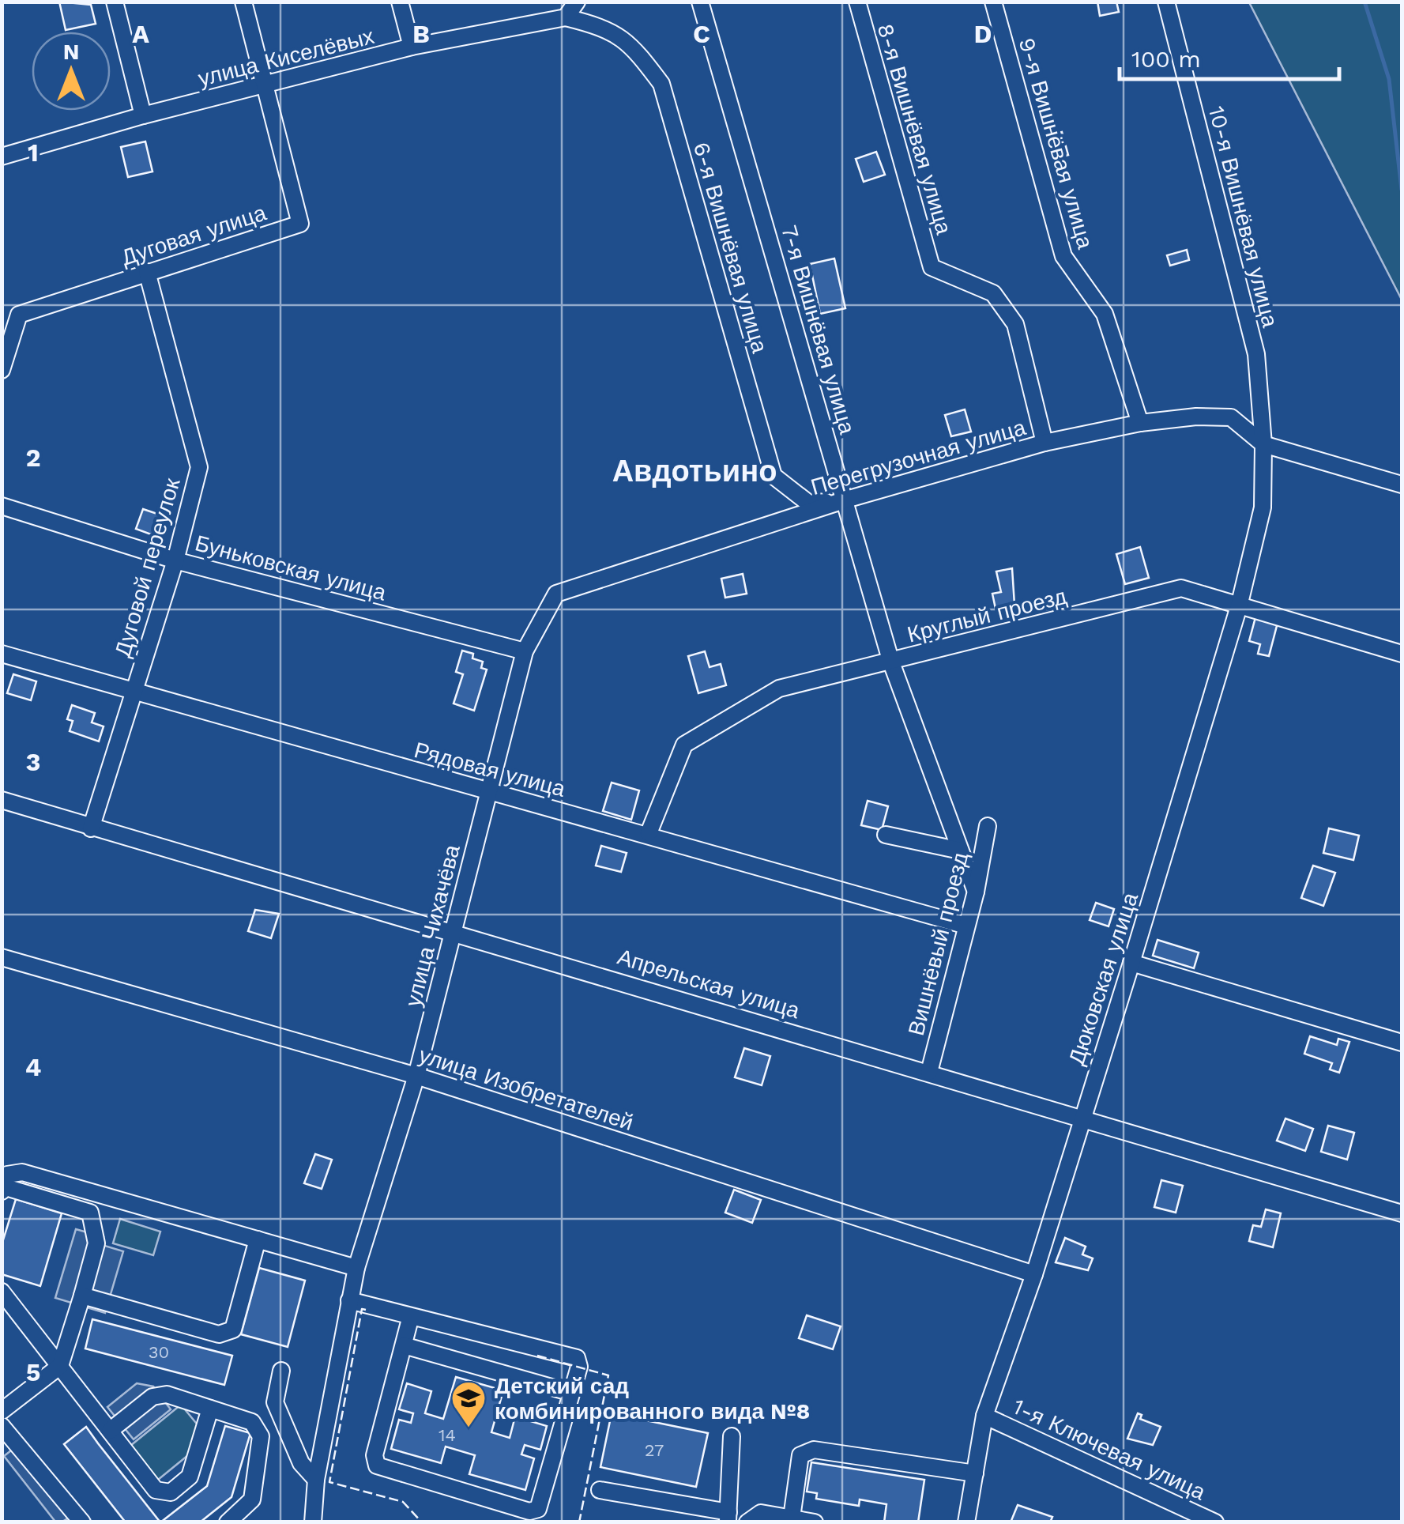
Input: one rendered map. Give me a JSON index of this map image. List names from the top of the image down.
{
  "streets": {
    "street": [
      "улица Киселёвых",
      "8-я Вишнёвая улица",
      "9-я Вишнёвая улица",
      "10-я Вишнёвая улица",
      "Дуговая улица",
      "6-я Вишнёвая улица",
      "7-я Вишнёвая улица",
      "Перегрузочная улица",
      "Дуговой переулок",
      "Буньковская улица",
      "Круглый проезд",
      "Рядовая улица",
      "улица Чихачёва",
      "Вишнёвый проезд",
      "Дюковская улица",
      "Апрельская улица",
      "улица Изобретателей",
      "1-я Ключевая улица"
    ]
  },
  "crossings": [
    ["улица Киселёвых", "Дуговая улица"],
    ["улица Киселёвых", "6-я Вишнёвая улица"],
    ["8-я Вишнёвая улица", "Перегрузочная улица"],
    ["9-я Вишнёвая улица", "Перегрузочная улица"],
    ["10-я Вишнёвая улица", "Перегрузочная улица"],
    ["10-я Вишнёвая улица", "Дюковская улица"],
    ["Дуговая улица", "Дуговой переулок"],
    ["6-я Вишнёвая улица", "7-я Вишнёвая улица"],
    ["6-я Вишнёвая улица", "Перегрузочная улица"],
    ["7-я Вишнёвая улица", "Перегрузочная улица"],
    ["7-я Вишнёвая улица", "Круглый проезд"],
    ["7-я Вишнёвая улица", "Вишнёвый проезд"],
    ["Перегрузочная улица", "Буньковская улица"],
    ["Перегрузочная улица", "улица Чихачёва"],
    ["Перегрузочная улица", "Дюковская улица"],
    ["Дуговой переулок", "Буньковская улица"],
    ["Дуговой переулок", "Рядовая улица"],
    ["Дуговой переулок", "Апрельская улица"],
    ["Буньковская улица", "улица Чихачёва"],
    ["Круглый проезд", "Рядовая улица"],
    ["Круглый проезд", "Дюковская улица"],
    ["Рядовая улица", "улица Чихачёва"],
    ["Рядовая улица", "Вишнёвый проезд"],
    ["улица Чихачёва", "Апрельская улица"],
    ["улица Чихачёва", "улица Изобретателей"],
    ["Вишнёвый проезд", "Апрельская улица"],
    ["Дюковская улица", "Апрельская улица"],
    ["Дюковская улица", "улица Изобретателей"],
    ["Дюковская улица", "1-я Ключевая улица"]
  ],
  "districts": ["Авдотьино"],
  "places": {
    "school or university": ["Детский сад комбинированного вида №8"]
  },
  "house_numbers": ["30", "14", "27"],
  "scale_bar": "100 m",
  "north": "top",
  "grid": {
    "columns": [
      "A",
      "B",
      "C",
      "D"
    ],
    "rows": [
      "1",
      "2",
      "3",
      "4",
      "5"
    ]
  }
}
